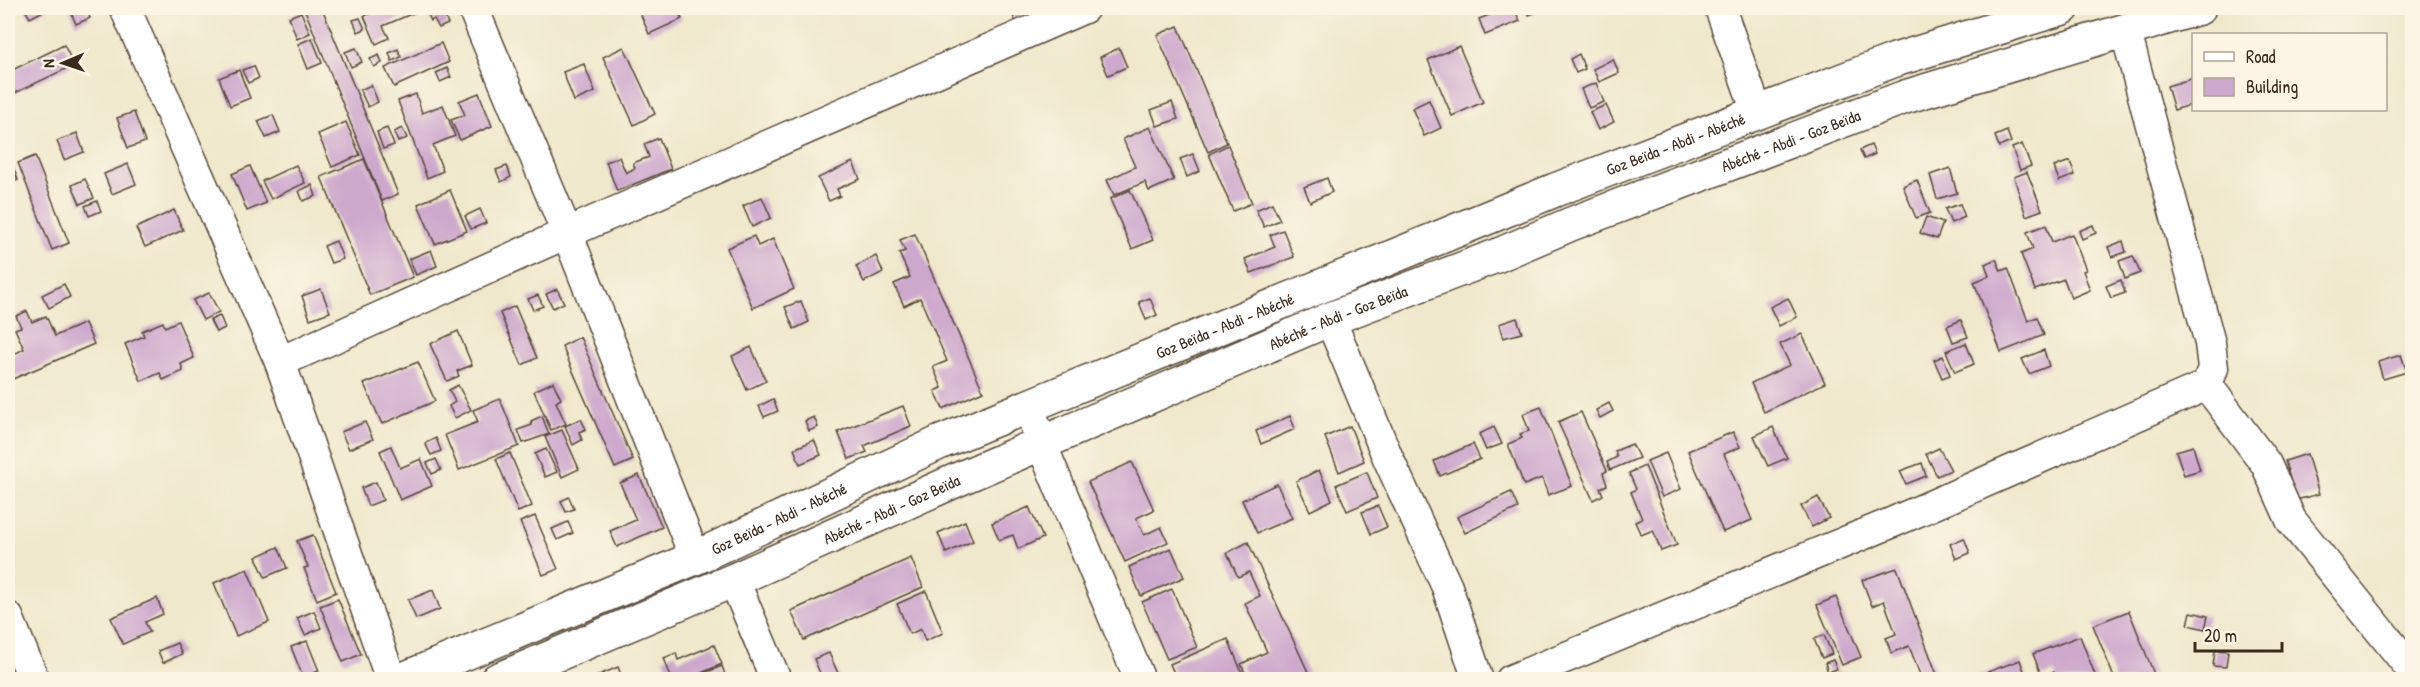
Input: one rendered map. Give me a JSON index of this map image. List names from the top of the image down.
{
  "streets": {
    "main road": ["Abéché - Abdi - Goz Beïda", "Goz Beïda - Abdi - Abéché"]
  },
  "legend": ["Road", "Building"],
  "scale_bar": "20 m",
  "north": "left"
}
